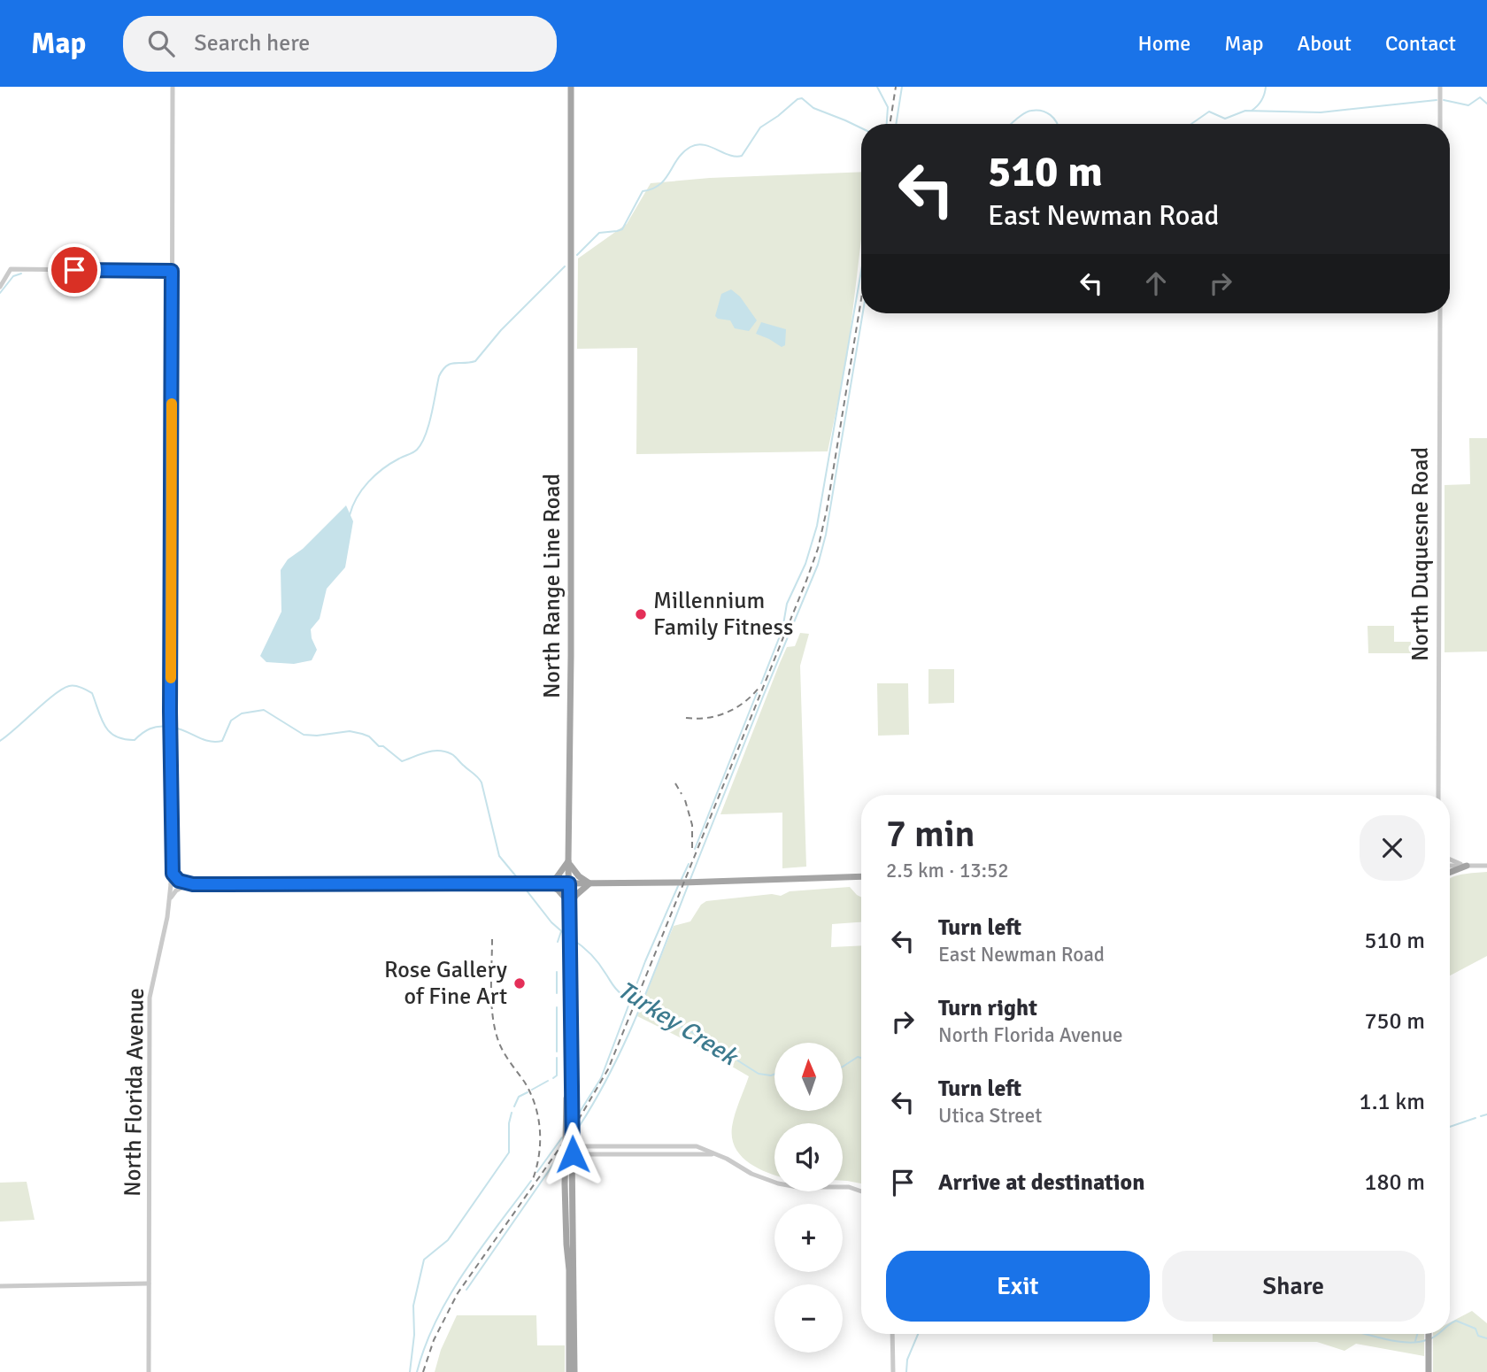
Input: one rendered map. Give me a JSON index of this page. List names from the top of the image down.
{
  "streets": {
    "main road": ["North Range Line Road"],
    "street": ["North Duquesne Road", "North Florida Avenue"]
  },
  "water": ["Turkey Creek"],
  "places": ["Millennium Family Fitness", "Rose Gallery of Fine Art"],
  "north": "top",
  "page": {
    "header": "Map",
    "search": "Search here",
    "nav": [
      "Home",
      "Map",
      "About",
      "Contact"
    ],
    "turn": ["510 m", "East Newman Road"],
    "heading": ["7 min", "2.5 km · 13:52"],
    "list": [
      {
        "name": "Turn left",
        "note": "East Newman Road",
        "value": "510 m"
      },
      {
        "name": "Turn right",
        "note": "North Florida Avenue",
        "value": "750 m"
      },
      {
        "name": "Turn left",
        "note": "Utica Street",
        "value": "1.1 km"
      },
      {
        "name": "Arrive at destination",
        "value": "180 m"
      }
    ],
    "map_buttons": ["+", "−"],
    "buttons": ["Exit", "Share"]
  }
}
